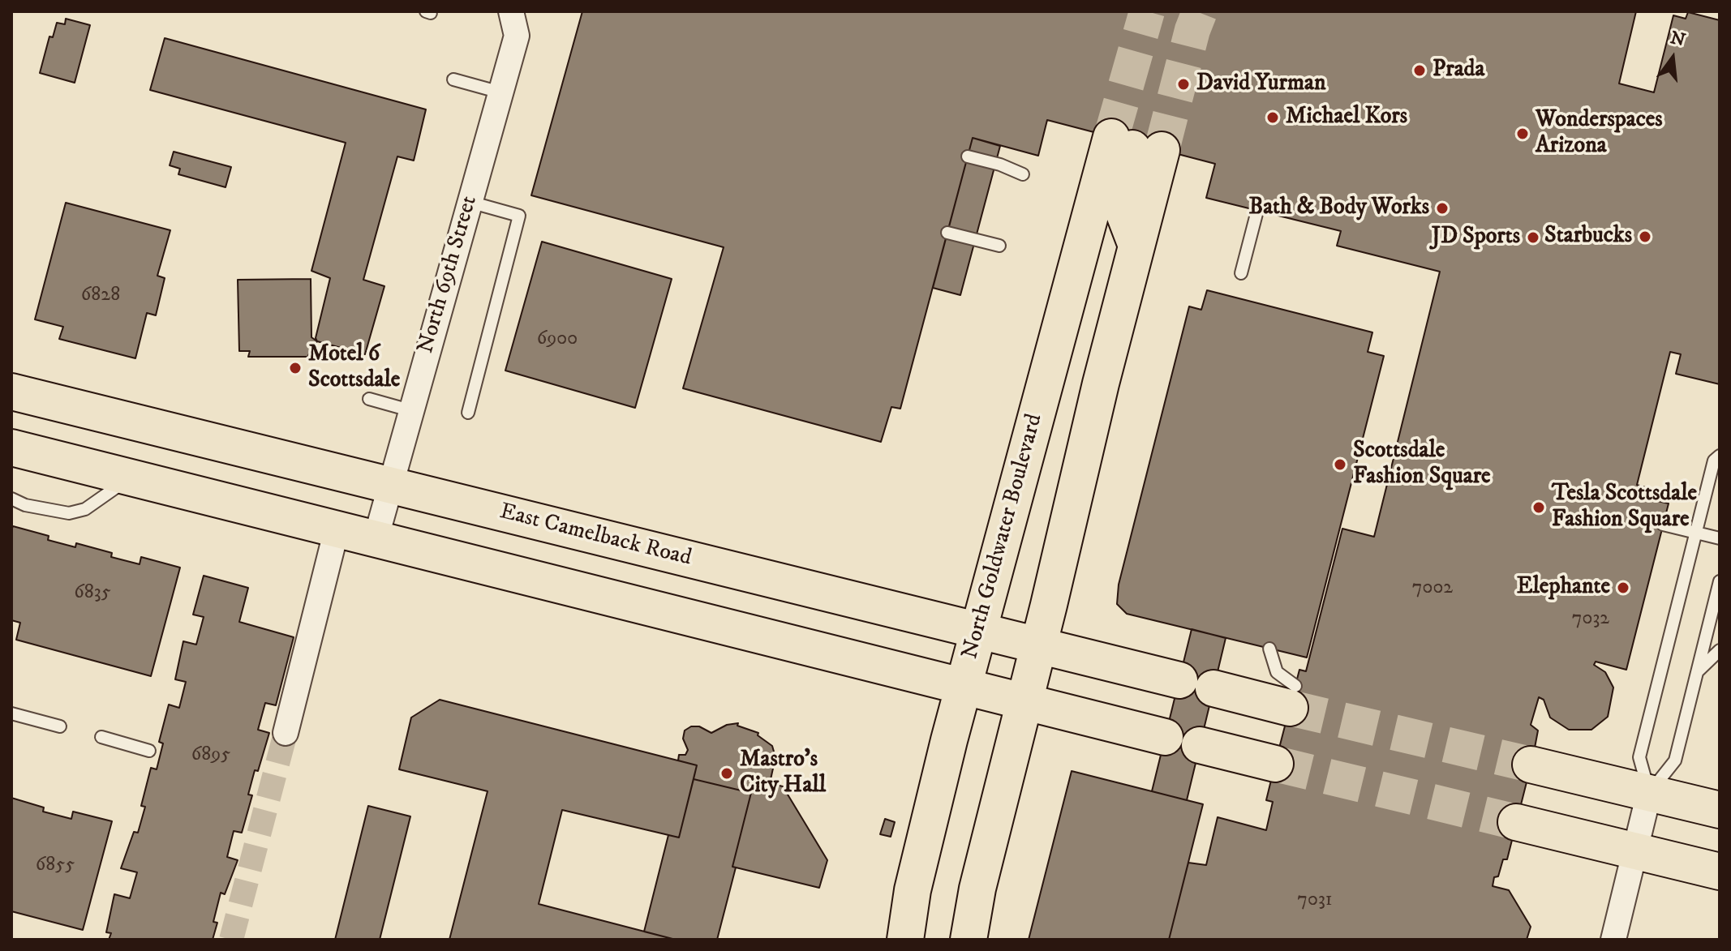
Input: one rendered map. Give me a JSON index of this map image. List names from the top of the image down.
{
  "streets": {
    "main road": ["East Camelback Road", "North Goldwater Boulevard"],
    "street": ["North 69th Street"]
  },
  "crossings": [
    ["North 69th Street", "East Camelback Road"],
    ["East Camelback Road", "North Goldwater Boulevard"]
  ],
  "places": [
    "Prada",
    "David Yurman",
    "Michael Kors",
    "Wonderspaces Arizona",
    "Bath & Body Works",
    "Starbucks",
    "JD Sports",
    "Motel 6 Scottsdale",
    "Scottsdale Fashion Square",
    "Tesla Scottsdale Fashion Square",
    "Elephante",
    "Mastro's City Hall"
  ],
  "house_numbers": [
    "6828",
    "6900",
    "7002",
    "6835",
    "7032",
    "6895",
    "6855",
    "7031"
  ],
  "north": "top"
}
